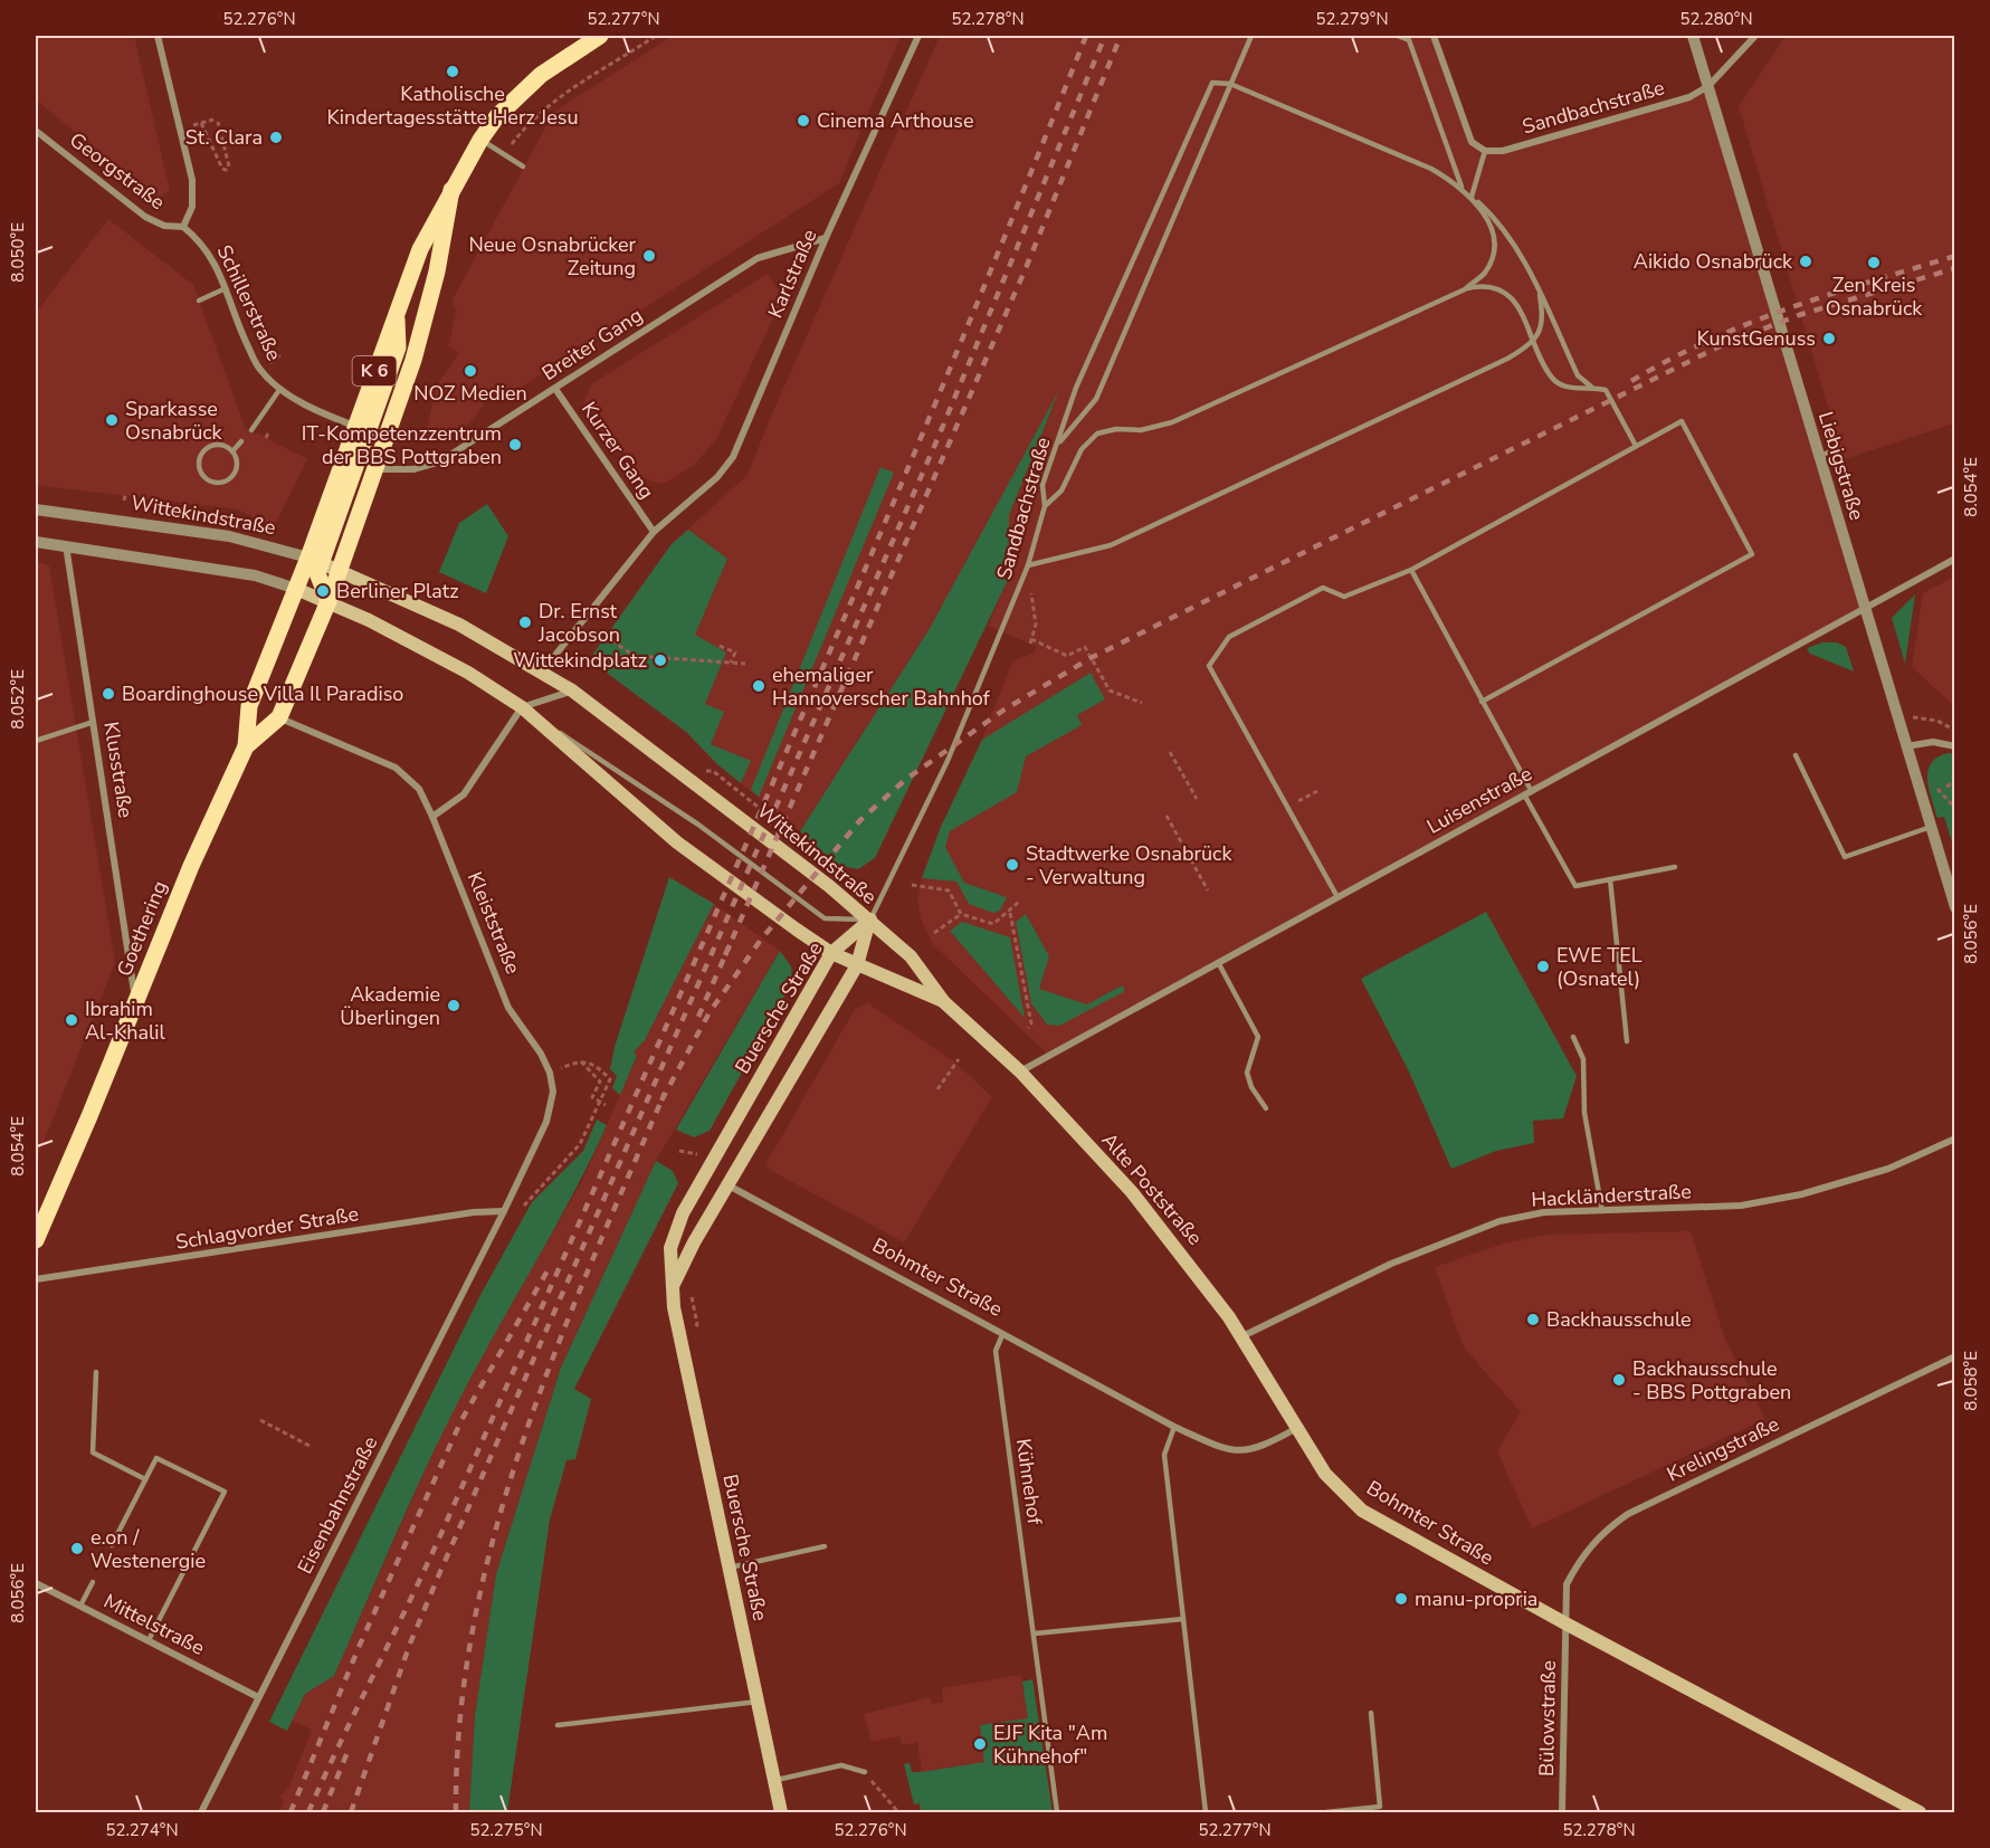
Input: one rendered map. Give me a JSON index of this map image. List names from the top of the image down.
{
  "streets": {
    "main road": [
      "K 6",
      "Wittekindstraße",
      "Goethering",
      "Buersche Straße",
      "Alte Poststraße",
      "Bohmter Straße"
    ],
    "street": [
      "Sandbachstraße",
      "Georgstraße",
      "Karlstraße",
      "Schillerstraße",
      "Breiter Gang",
      "Kurzer Gang",
      "Liebigstraße",
      "Klusstraße",
      "Luisenstraße",
      "Kleiststraße",
      "Hackländerstraße",
      "Schlagvorder Straße",
      "Krelingstraße",
      "Eisenbahnstraße",
      "Mittelstraße",
      "Bülowstraße"
    ],
    "lane": ["Kühnehof"]
  },
  "crossings": [
    ["Sandbachstraße", "Liebigstraße"],
    ["Sandbachstraße", "Wittekindstraße"],
    ["Sandbachstraße", "Buersche Straße"],
    ["Sandbachstraße", "Alte Poststraße"],
    ["Georgstraße", "Schillerstraße"],
    ["Karlstraße", "Breiter Gang"],
    ["Karlstraße", "Kurzer Gang"],
    ["Schillerstraße", "K 6"],
    ["Breiter Gang", "K 6"],
    ["Breiter Gang", "Kurzer Gang"],
    ["K 6", "Wittekindstraße"],
    ["K 6", "Goethering"],
    ["Liebigstraße", "Luisenstraße"],
    ["Wittekindstraße", "Goethering"],
    ["Wittekindstraße", "Buersche Straße"],
    ["Wittekindstraße", "Alte Poststraße"],
    ["Klusstraße", "Goethering"],
    ["Luisenstraße", "Alte Poststraße"],
    ["Kleiststraße", "Goethering"],
    ["Buersche Straße", "Alte Poststraße"],
    ["Alte Poststraße", "Hackländerstraße"],
    ["Alte Poststraße", "Bohmter Straße"],
    ["Schlagvorder Straße", "Eisenbahnstraße"],
    ["Bohmter Straße", "Krelingstraße"],
    ["Bohmter Straße", "Kühnehof"],
    ["Bohmter Straße", "Bülowstraße"],
    ["Krelingstraße", "Bülowstraße"],
    ["Eisenbahnstraße", "Mittelstraße"]
  ],
  "places": [
    "Katholische Kindertagesstätte Herz Jesu",
    "Cinema Arthouse",
    "St. Clara",
    "Neue Osnabrücker Zeitung",
    "Aikido Osnabrück",
    "Zen Kreis Osnabrück",
    "KunstGenuss",
    "NOZ Medien",
    "Sparkasse Osnabrück",
    "IT-Kompetenzzentrum der BBS Pottgraben",
    "Berliner Platz",
    "Dr. Ernst Jacobson",
    "Wittekindplatz",
    "ehemaliger Hannoverscher Bahnhof",
    "Boardinghouse Villa Il Paradiso",
    "Stadtwerke Osnabrück - Verwaltung",
    "EWE TEL (Osnatel)",
    "Akademie Überlingen",
    "Ibrahim Al-Khalil",
    "Backhausschule",
    "Backhausschule - BBS Pottgraben",
    "e.on / Westenergie",
    "manu-propria",
    "EJF Kita \"Am Kühnehof\""
  ],
  "coordinates": [
    "52.276°N",
    "52.277°N",
    "52.278°N",
    "52.279°N",
    "52.280°N",
    "8.050°E",
    "8.054°E",
    "8.052°E",
    "8.056°E",
    "8.058°E",
    "52.274°N",
    "52.275°N"
  ]
}
